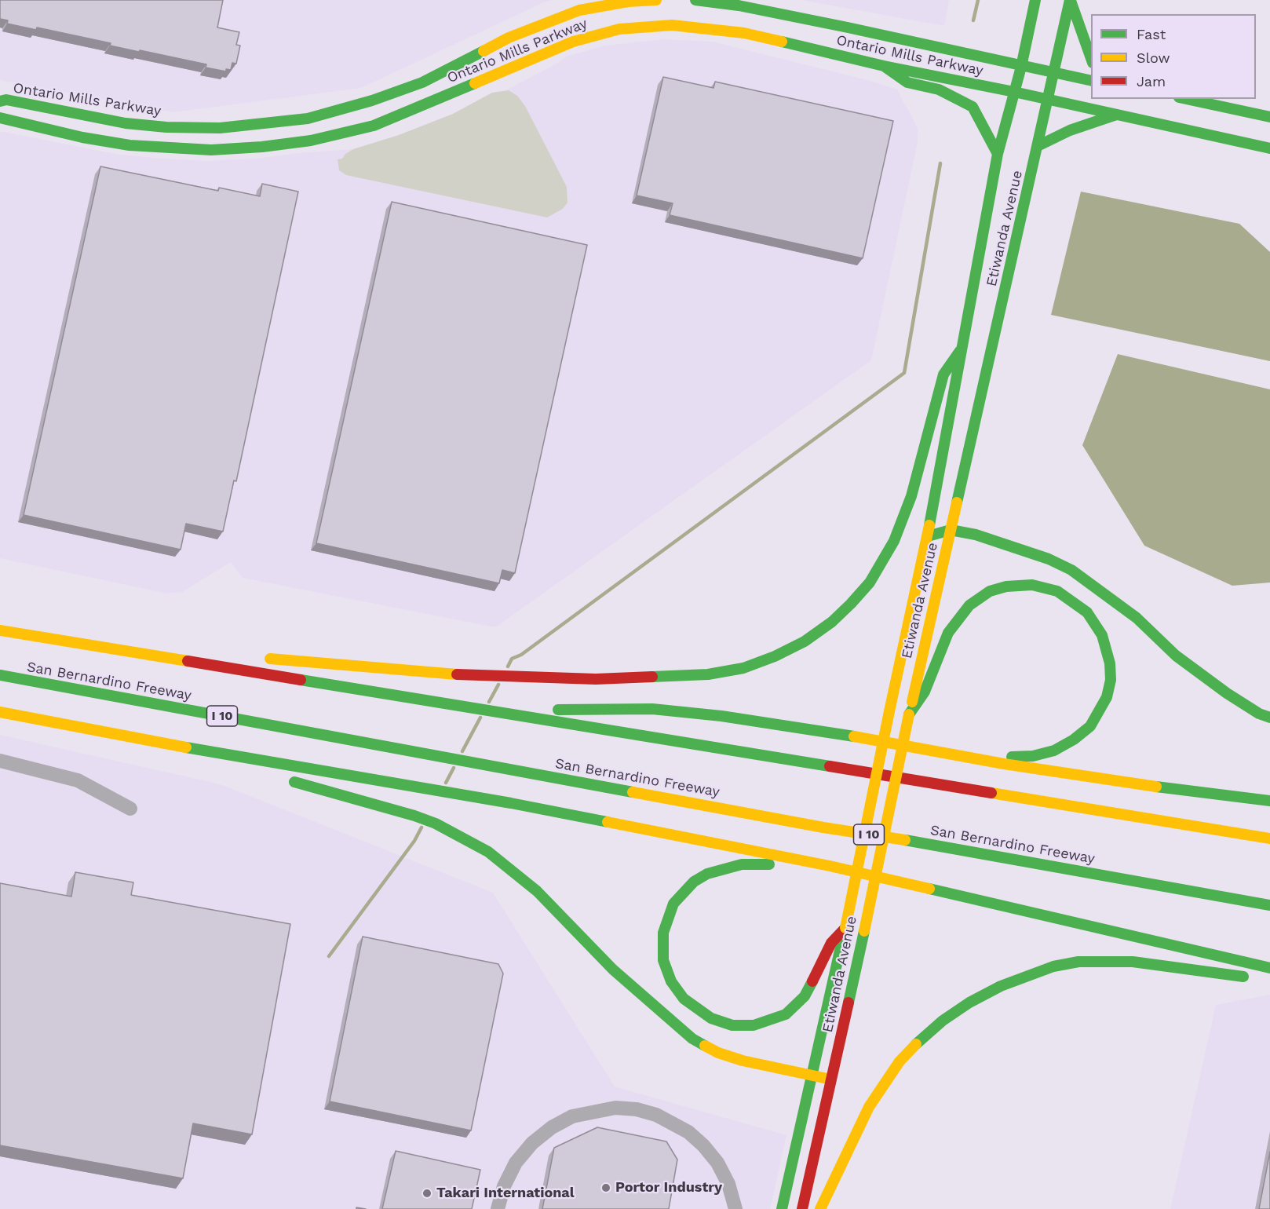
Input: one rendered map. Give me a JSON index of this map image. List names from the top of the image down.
{
  "streets": {
    "main road": [
      "Ontario Mills Parkway",
      "Etiwanda Avenue",
      "San Bernardino Freeway",
      "I 10"
    ]
  },
  "crossings": [
    ["Ontario Mills Parkway", "Etiwanda Avenue"]
  ],
  "places": ["Portor Industry", "Takari International"],
  "legend": ["Fast", "Slow", "Jam"]
}
